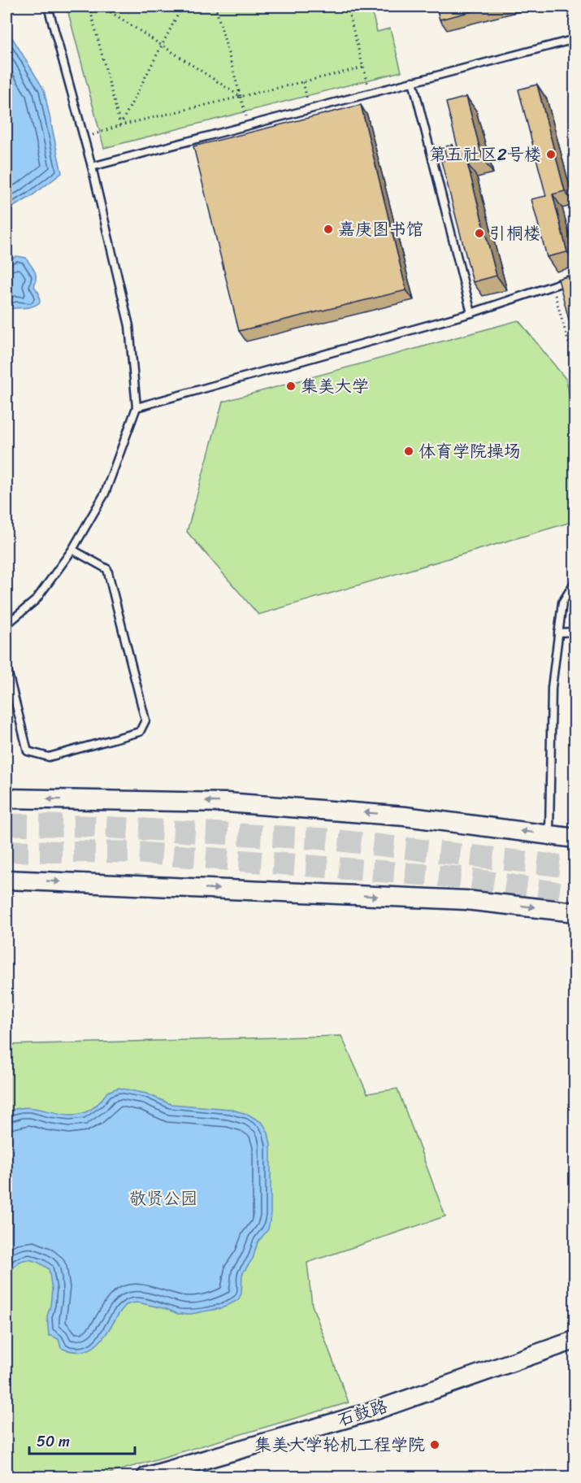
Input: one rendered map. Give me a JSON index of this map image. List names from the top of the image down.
{
  "streets": {
    "street": ["石鼓路"]
  },
  "parks": ["敬贤公园"],
  "places": [
    "第五社区2号楼",
    "嘉庚图书馆",
    "引桐楼",
    "集美大学",
    "体育学院操场",
    "集美大学轮机工程学院"
  ],
  "scale_bar": "50 m"
}
